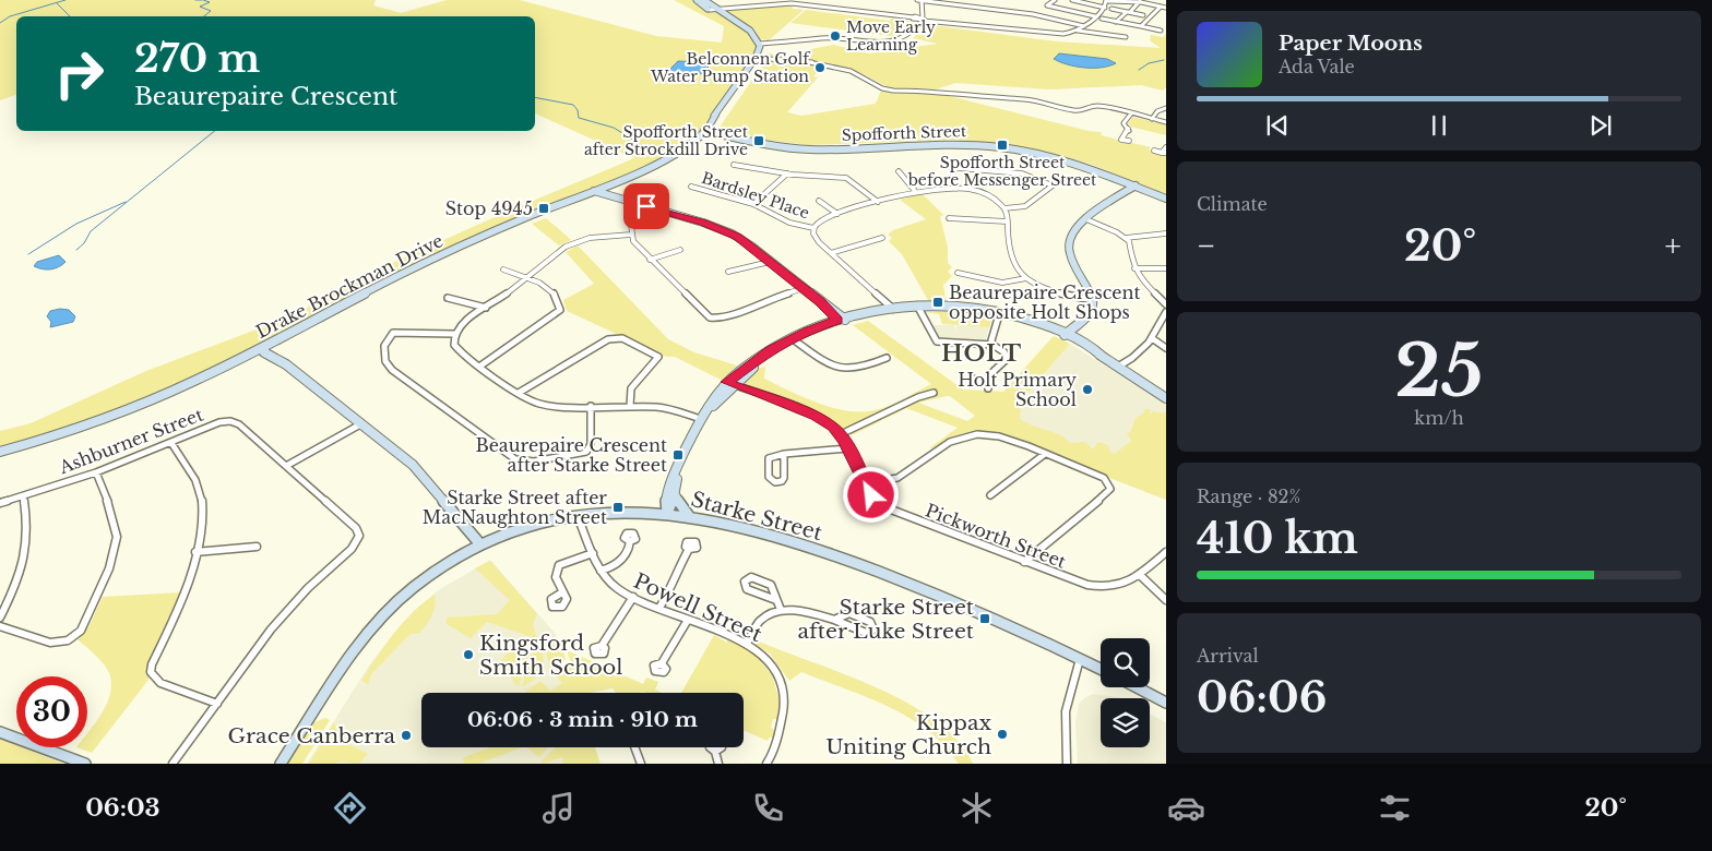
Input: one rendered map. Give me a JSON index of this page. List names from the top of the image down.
{
  "streets": {
    "street": [
      "Spofforth Street",
      "Bardsley Place",
      "Drake Brockman Drive",
      "Ashburner Street",
      "Starke Street",
      "Pickworth Street",
      "Powell Street"
    ]
  },
  "crossings": [
    ["Spofforth Street", "Drake Brockman Drive"],
    ["Starke Street", "Powell Street"]
  ],
  "districts": ["HOLT"],
  "places": {
    "other": [
      "Move Early Learning",
      "Belconnen Golf Water Pump Station",
      "Holt Primary School",
      "Kingsford Smith School",
      "Kippax Uniting Church",
      "Grace Canberra"
    ],
    "transit": [
      "Spofforth Street after Strockdill Drive",
      "Spofforth Street before Messenger Street",
      "Stop 4945",
      "Beaurepaire Crescent opposite Holt Shops",
      "Beaurepaire Crescent after Starke Street",
      "Starke Street after MacNaughton Street",
      "Starke Street after Luke Street"
    ]
  },
  "page": {
    "turn": ["270 m", "Beaurepaire Crescent"],
    "song": ["Paper Moons", "Ada Vale"],
    "tile": [
      "Climate",
      ["25", "km/h"],
      ["Range · 82%", "410 km"],
      ["Arrival", "06:06"]
    ],
    "heat": ["−", "20°", "+"],
    "limit": "30",
    "trip": "06:06 · 3 min · 910 m",
    "tabs": ["06:03", "20°"]
  }
}
